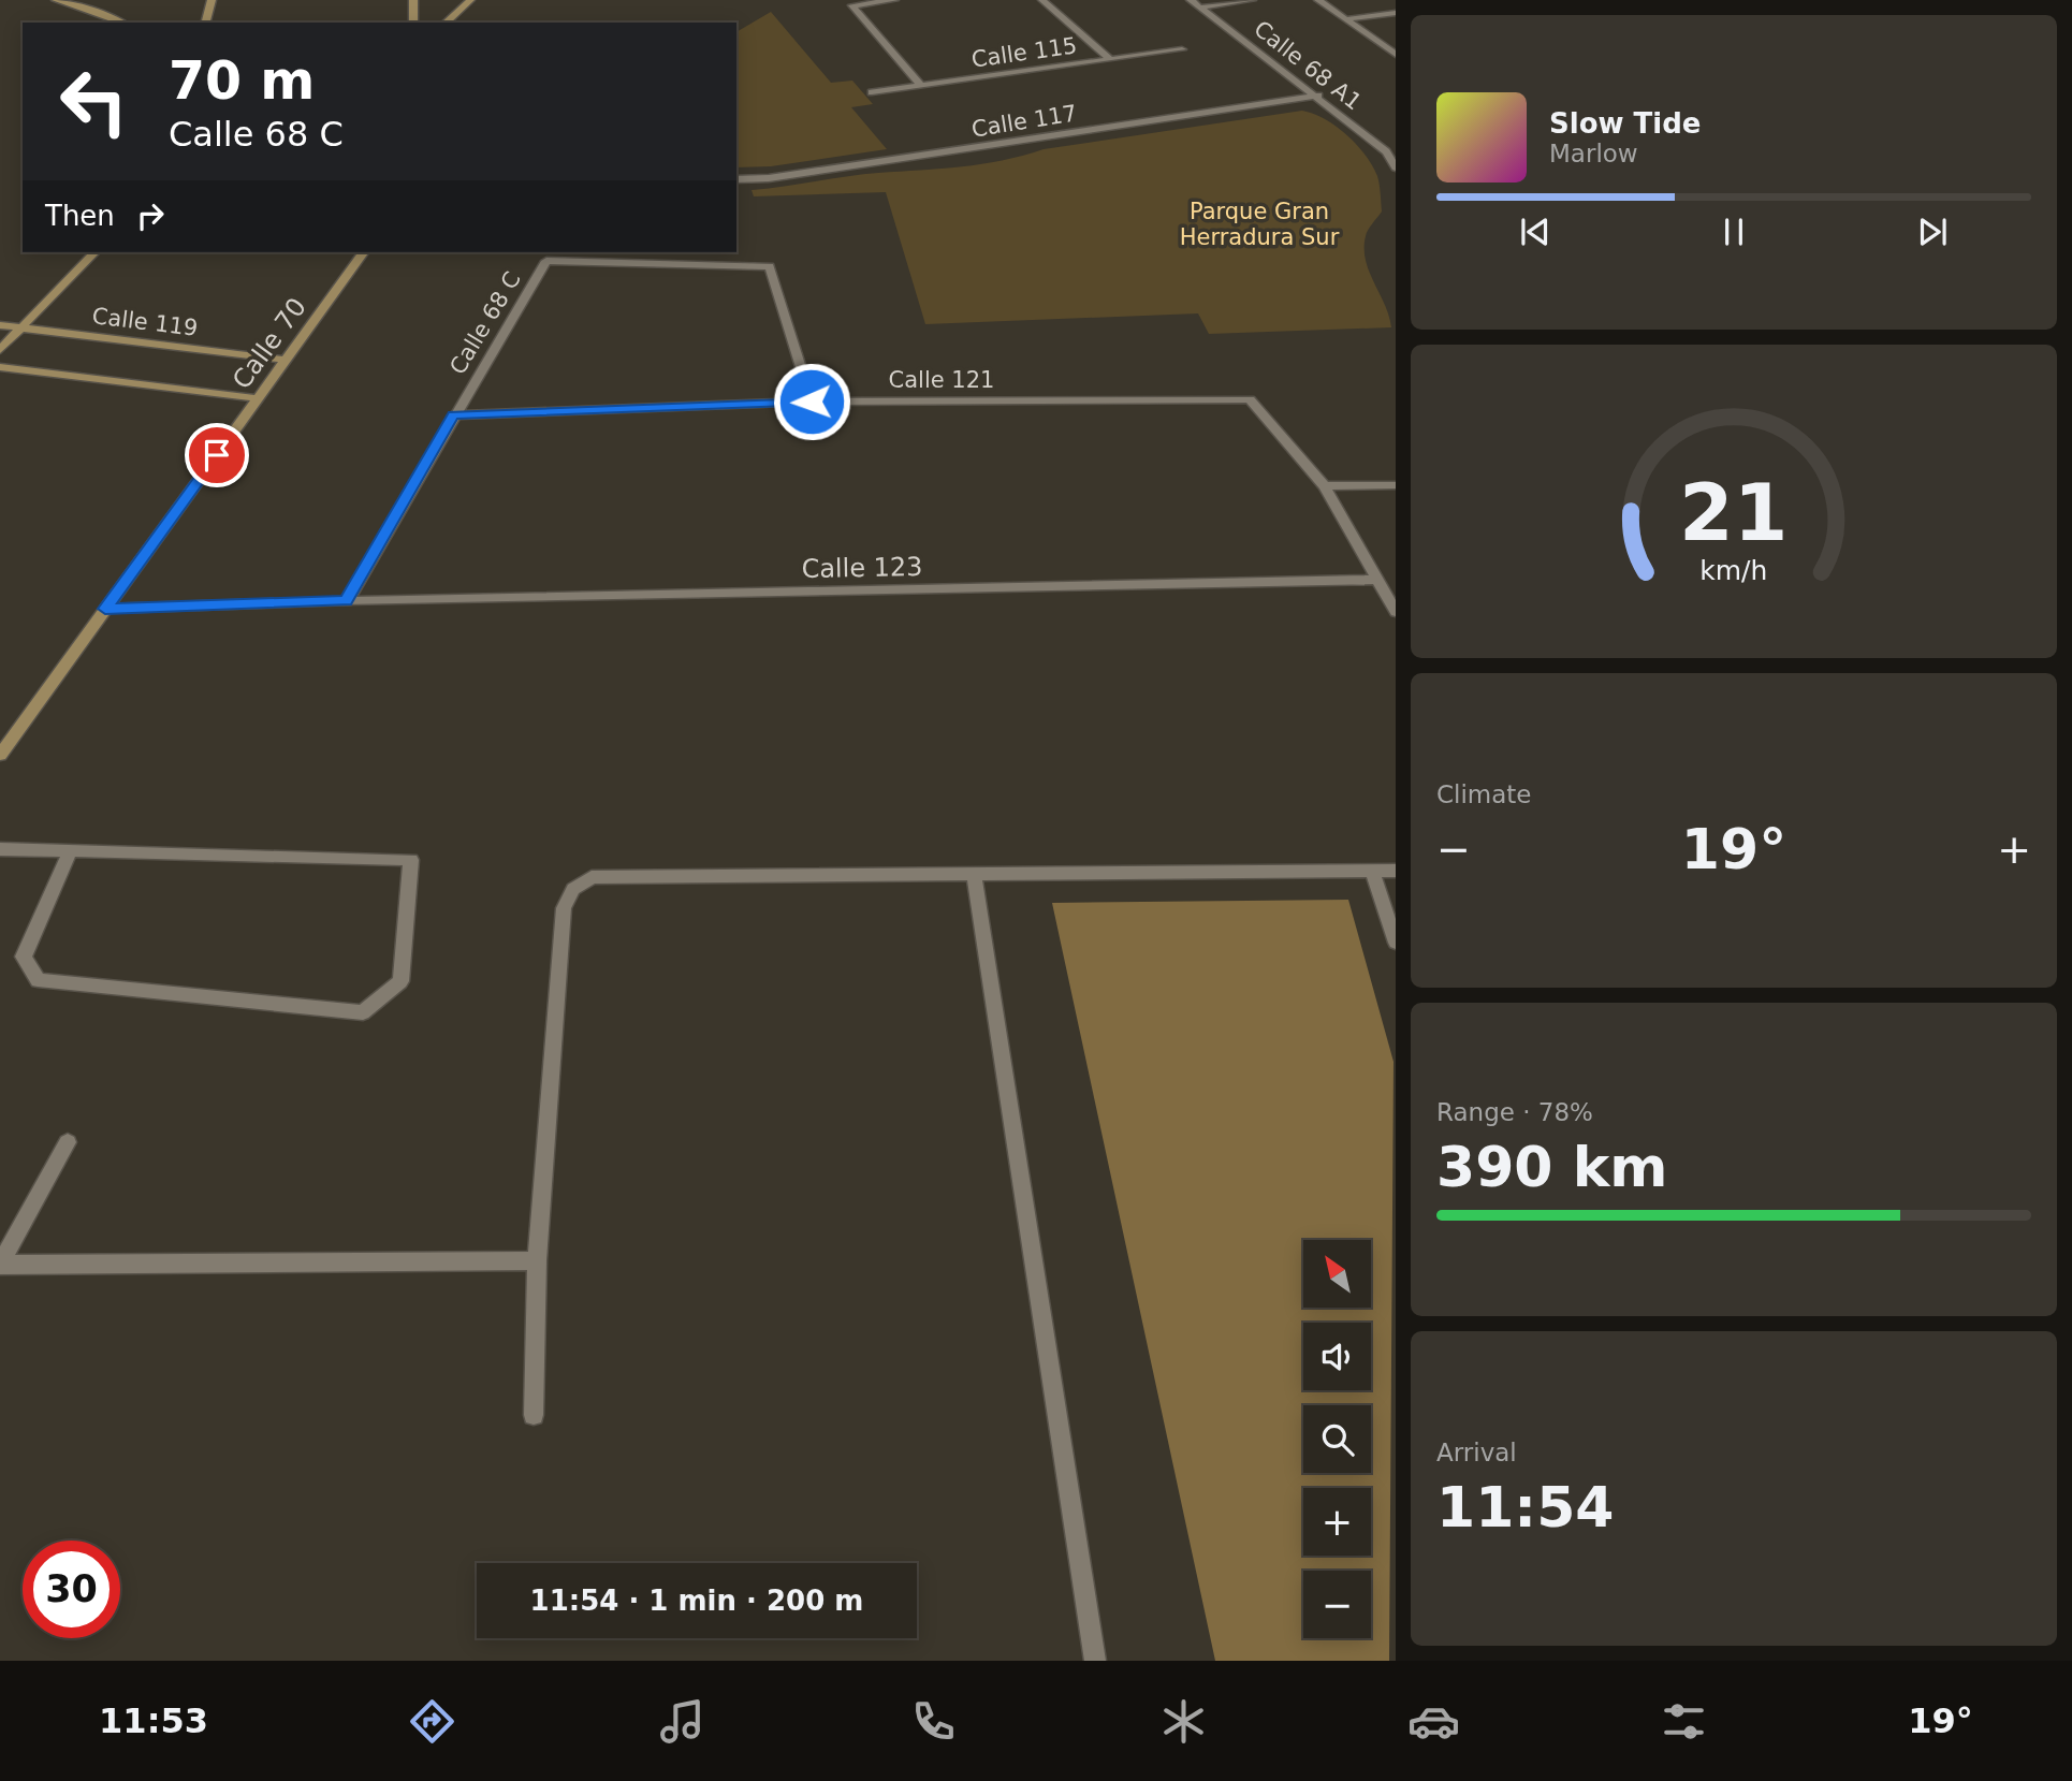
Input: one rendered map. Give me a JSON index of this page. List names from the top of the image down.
{
  "streets": {
    "street": [
      "Calle 115",
      "Calle 68 A1",
      "Calle 117",
      "Calle 119",
      "Calle 68 C",
      "Calle 70",
      "Calle 121",
      "Calle 123"
    ]
  },
  "crossings": [
    ["Calle 68 A1", "Calle 117"],
    ["Calle 119", "Calle 70"],
    ["Calle 68 C", "Calle 121"],
    ["Calle 68 C", "Calle 123"],
    ["Calle 70", "Calle 123"]
  ],
  "parks": ["Parque Gran Herradura Sur"],
  "north": "top left",
  "page": {
    "turn": ["70 m", "Calle 68 C"],
    "song": ["Slow Tide", "Marlow"],
    "then": "Then",
    "tile": [
      "Climate",
      ["Range · 78%", "390 km"],
      ["Arrival", "11:54"]
    ],
    "heat": ["−", "19°", "+"],
    "map_buttons": ["+", "−"],
    "limit": "30",
    "trip": "11:54 · 1 min · 200 m",
    "tabs": ["11:53", "19°"],
    "gauge": ["21", "km/h"]
  }
}
